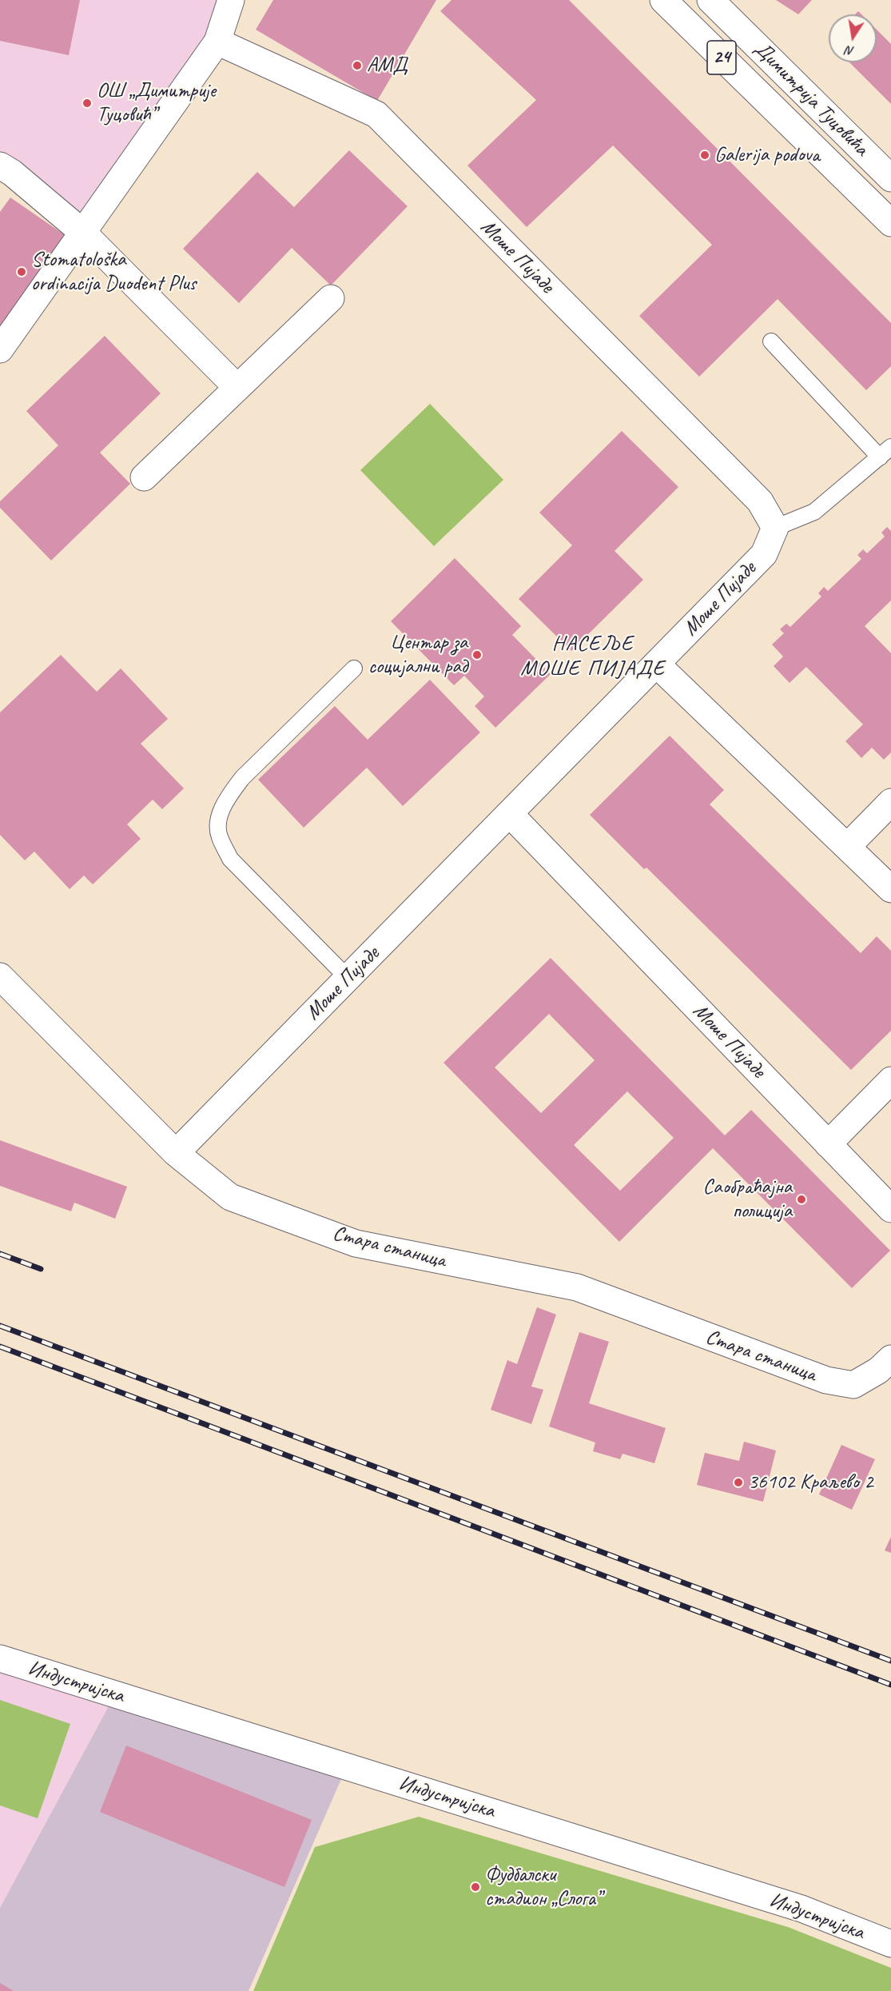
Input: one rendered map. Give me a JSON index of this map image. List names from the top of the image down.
{
  "streets": {
    "street": [
      "24",
      "Димитрија Туцовића",
      "Моше Пијаде",
      "Стара станица",
      "Индустријска"
    ]
  },
  "crossings": [
    ["Моше Пијаде", "Стара станица"]
  ],
  "districts": ["НАСЕЉЕ МОШЕ ПИЈАДЕ"],
  "places": [
    "АМД",
    "ОШ „Димитрије Туцовић”",
    "Galerija podova",
    "Stomatološka ordinacija Duodent Plus",
    "Центар за социјални рад",
    "Саобраћајна полиција",
    "36102 Краљево 2",
    "Фудбалски стадион „Слога”"
  ],
  "north": "bottom"
}
